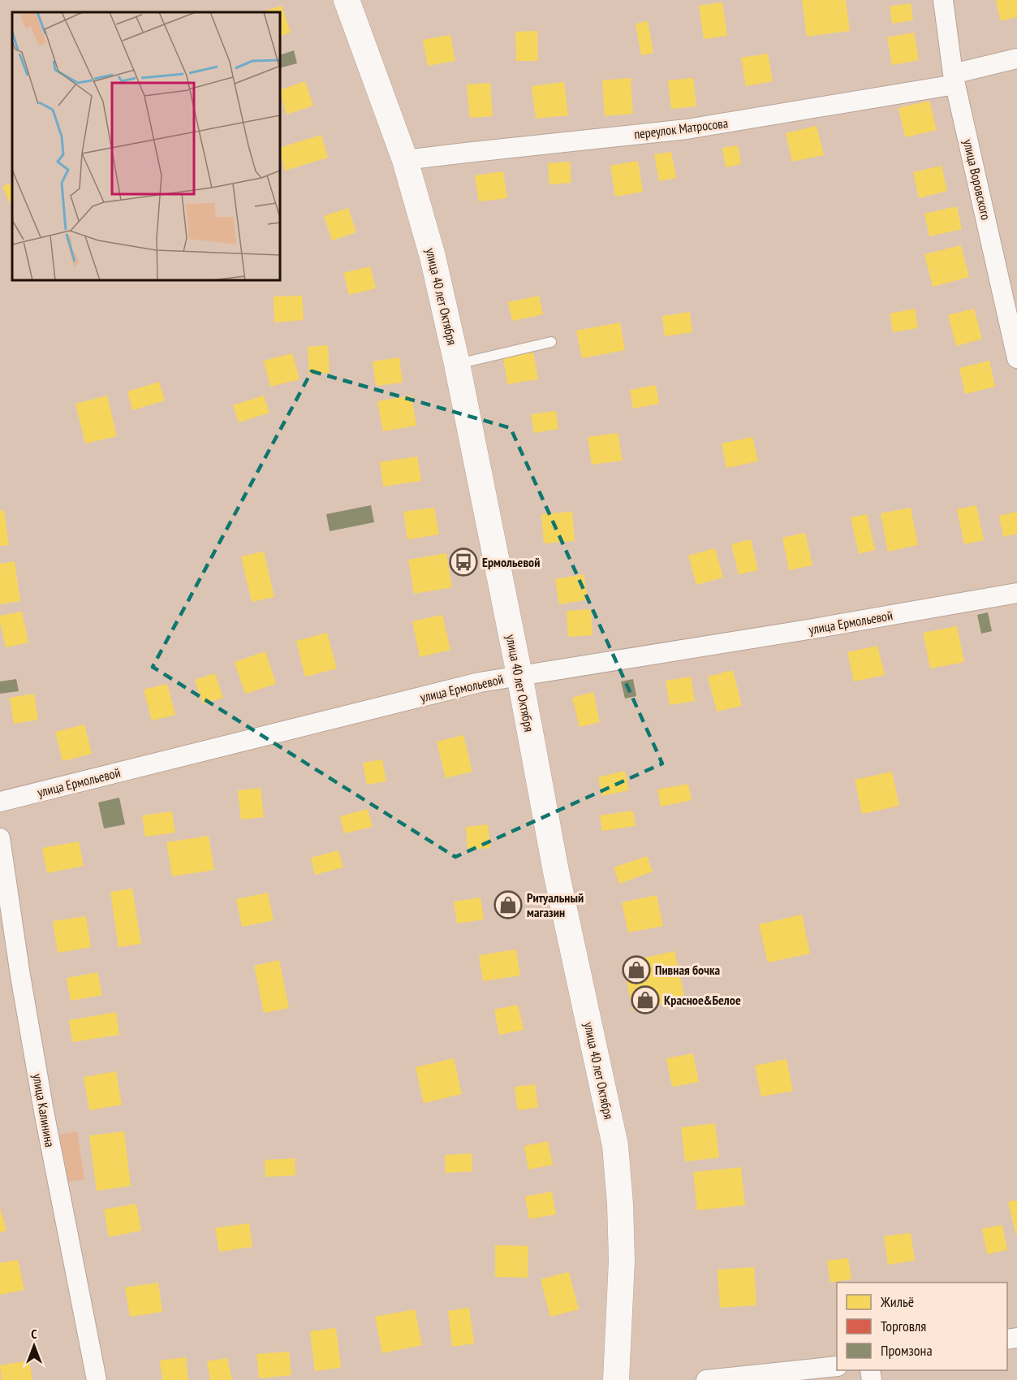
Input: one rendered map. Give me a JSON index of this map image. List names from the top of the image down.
{
  "streets": {
    "street": [
      "переулок Матросова",
      "улица Воровского",
      "улица 40 лет Октября",
      "улица Ермольевой",
      "улица Калинина"
    ]
  },
  "crossings": [
    ["переулок Матросова", "улица Воровского"],
    ["переулок Матросова", "улица 40 лет Октября"],
    ["улица 40 лет Октября", "улица Ермольевой"]
  ],
  "places": {
    "bus stop": ["Ермольевой"],
    "shop": ["Ритуальный магазин", "Пивная бочка", "Красное&Белое"]
  },
  "legend": ["Жильё", "Торговля", "Промзона"],
  "north": "top"
}
